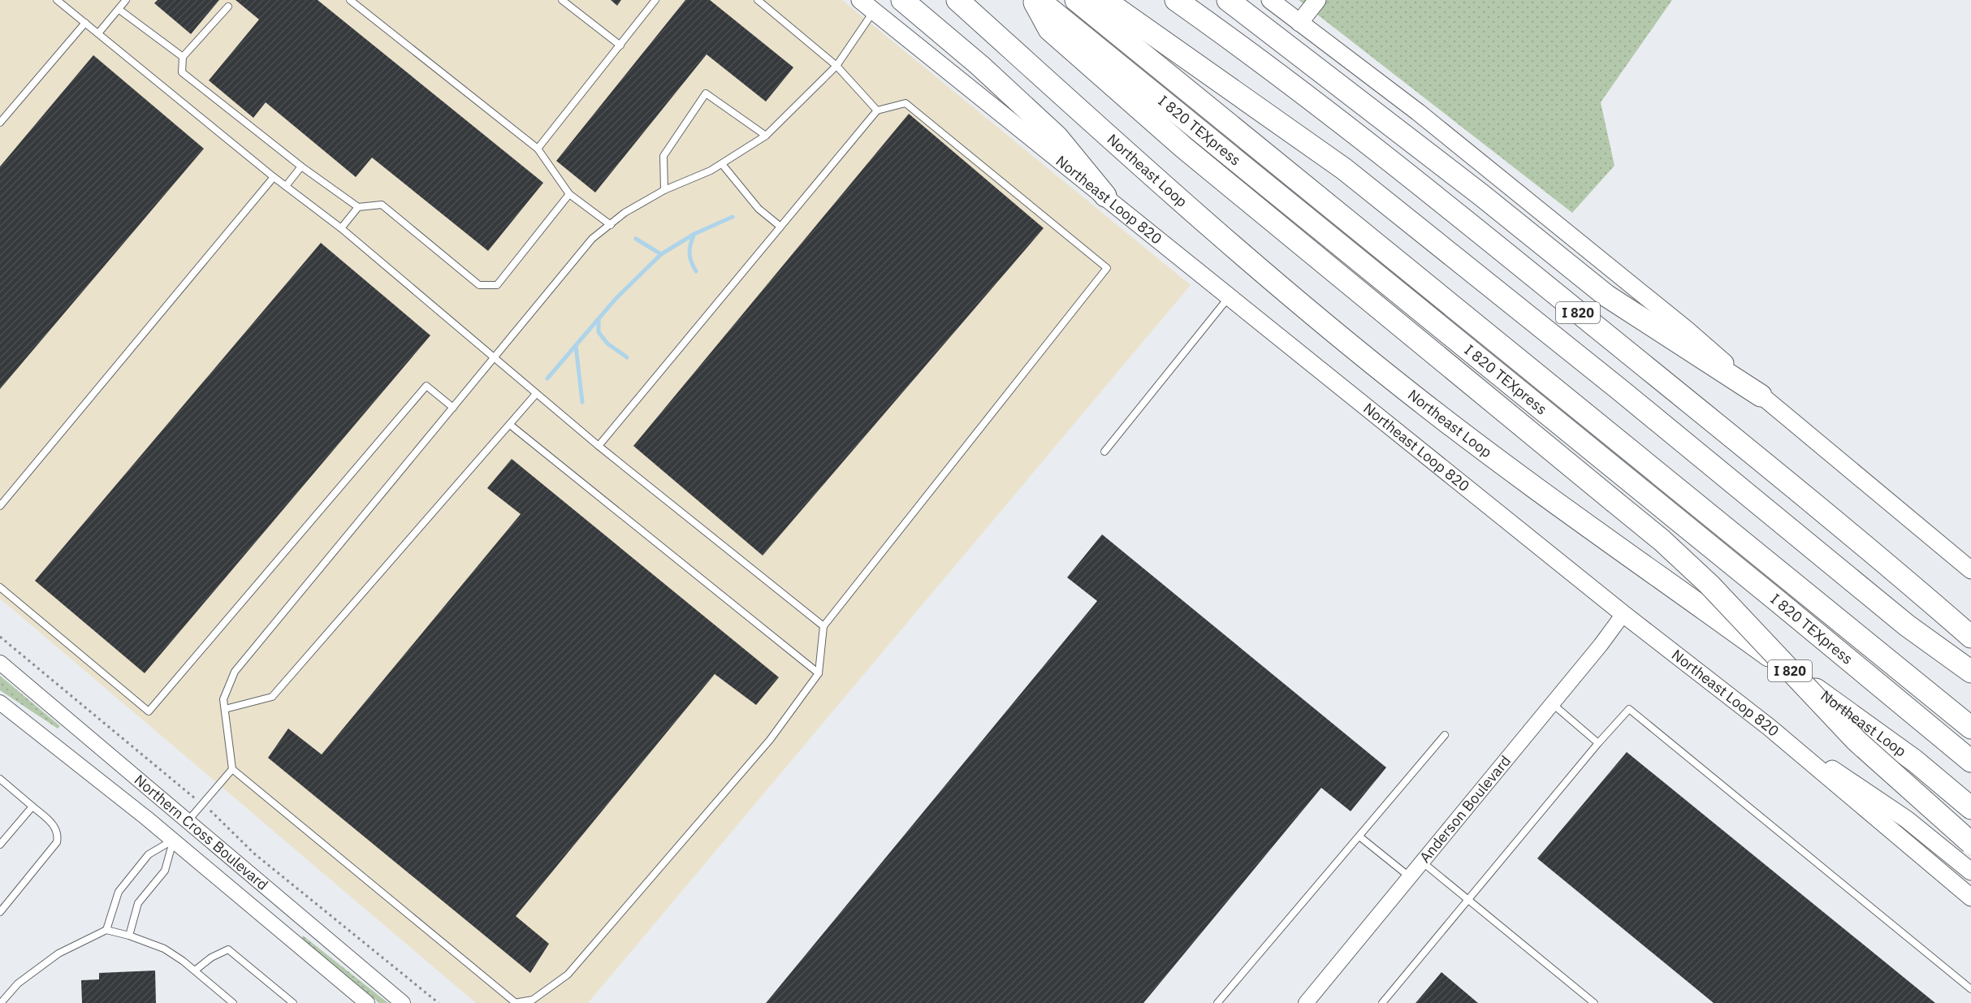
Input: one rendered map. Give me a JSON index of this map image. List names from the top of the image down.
{
  "streets": {
    "highway": ["I 820 TEXpress", "Northeast Loop", "I 820"],
    "main road": ["Northeast Loop 820"],
    "street": ["Anderson Boulevard", "Northern Cross Boulevard"]
  },
  "crossings": [
    ["Northeast Loop 820", "Anderson Boulevard"]
  ]
}
